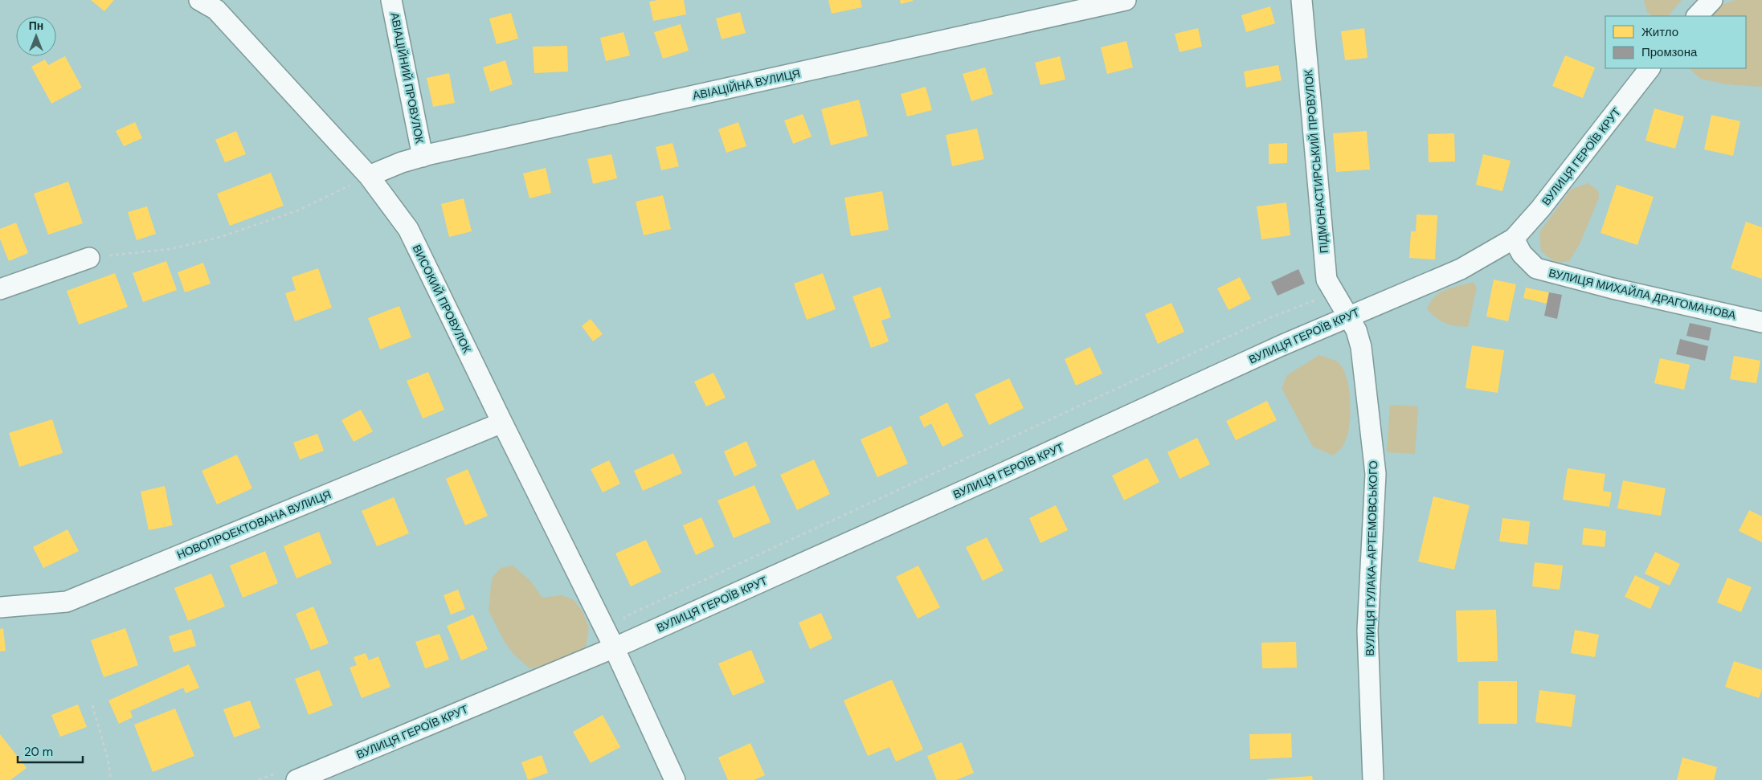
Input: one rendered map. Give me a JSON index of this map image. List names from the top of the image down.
{
  "streets": {
    "street": [
      "АВІАЦІЙНИЙ ПРОВУЛОК",
      "АВІАЦІЙНА ВУЛИЦЯ",
      "ВУЛИЦЯ ГЕРОЇВ КРУТ",
      "ПІДМОНАСТИРСЬКИЙ ПРОВУЛОК",
      "ВУЛИЦЯ МИХАЙЛА ДРАГОМАНОВА",
      "ВИСОКИЙ ПРОВУЛОК",
      "НОВОПРОЕКТОВАНА ВУЛИЦЯ",
      "ВУЛИЦЯ ГУЛАКА-АРТЕМОВСЬКОГО"
    ]
  },
  "crossings": [
    ["АВІАЦІЙНИЙ ПРОВУЛОК", "АВІАЦІЙНА ВУЛИЦЯ"],
    ["АВІАЦІЙНА ВУЛИЦЯ", "ВИСОКИЙ ПРОВУЛОК"],
    ["ВУЛИЦЯ ГЕРОЇВ КРУТ", "ПІДМОНАСТИРСЬКИЙ ПРОВУЛОК"],
    ["ВУЛИЦЯ ГЕРОЇВ КРУТ", "ВУЛИЦЯ МИХАЙЛА ДРАГОМАНОВА"],
    ["ВУЛИЦЯ ГЕРОЇВ КРУТ", "ВИСОКИЙ ПРОВУЛОК"],
    ["ВУЛИЦЯ ГЕРОЇВ КРУТ", "ВУЛИЦЯ ГУЛАКА-АРТЕМОВСЬКОГО"],
    ["ПІДМОНАСТИРСЬКИЙ ПРОВУЛОК", "ВУЛИЦЯ ГУЛАКА-АРТЕМОВСЬКОГО"],
    ["ВИСОКИЙ ПРОВУЛОК", "НОВОПРОЕКТОВАНА ВУЛИЦЯ"]
  ],
  "legend": ["Житло", "Промзона"],
  "scale_bar": "20 m",
  "north": "top"
}
